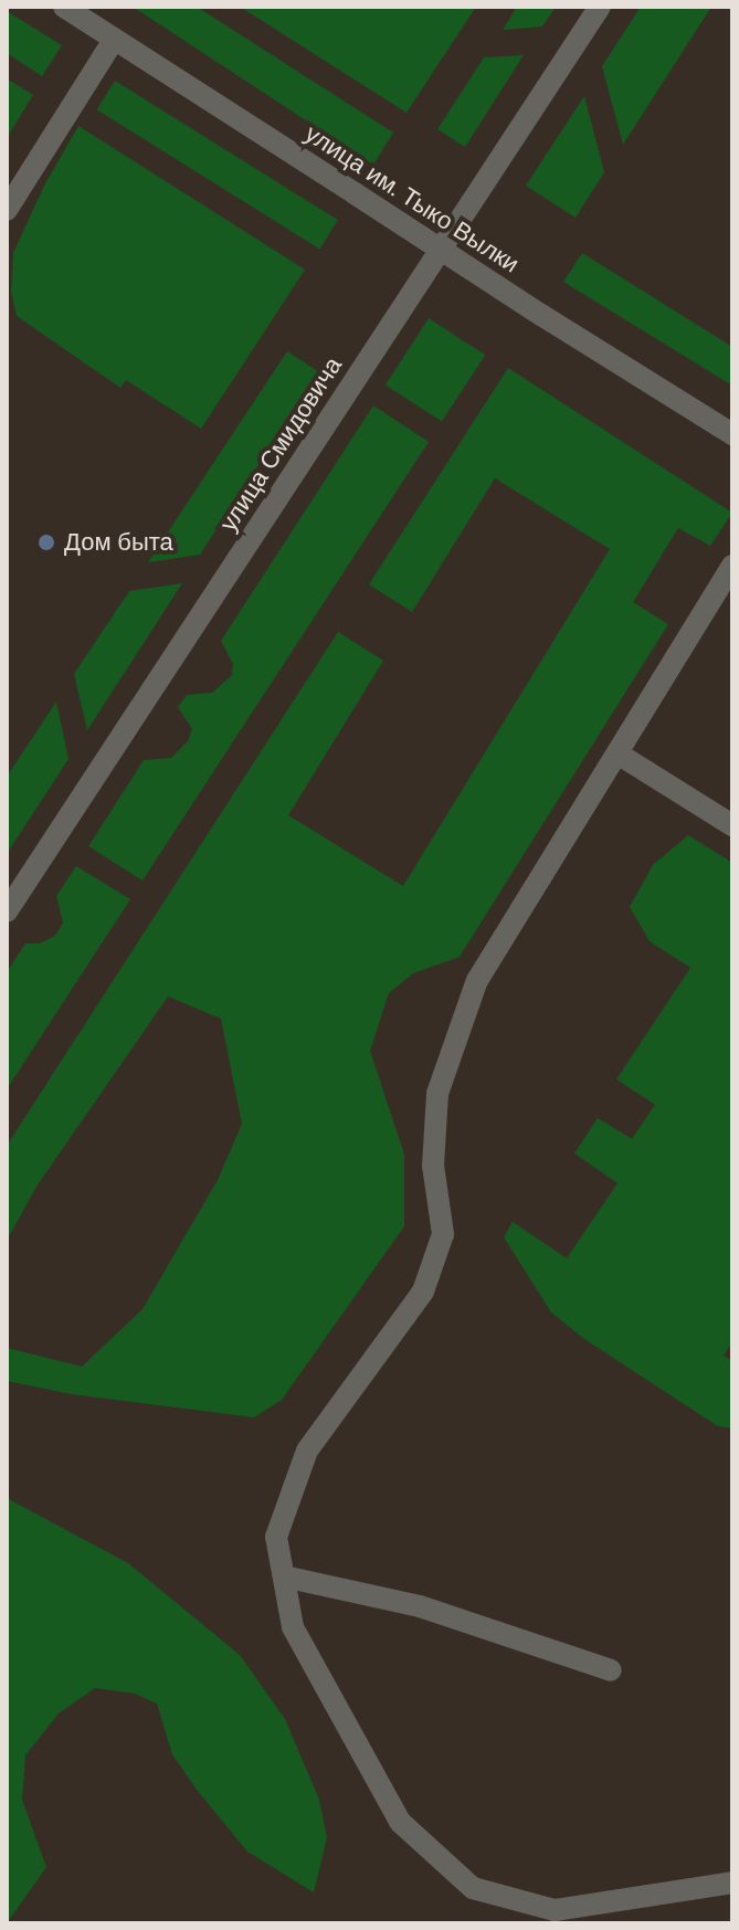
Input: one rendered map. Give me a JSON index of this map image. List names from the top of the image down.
{
  "streets": {
    "street": ["улица им. Тыко Вылки", "улица Смидовича"]
  },
  "crossings": [
    ["улица им. Тыко Вылки", "улица Смидовича"]
  ],
  "places": ["Дом быта"]
}
